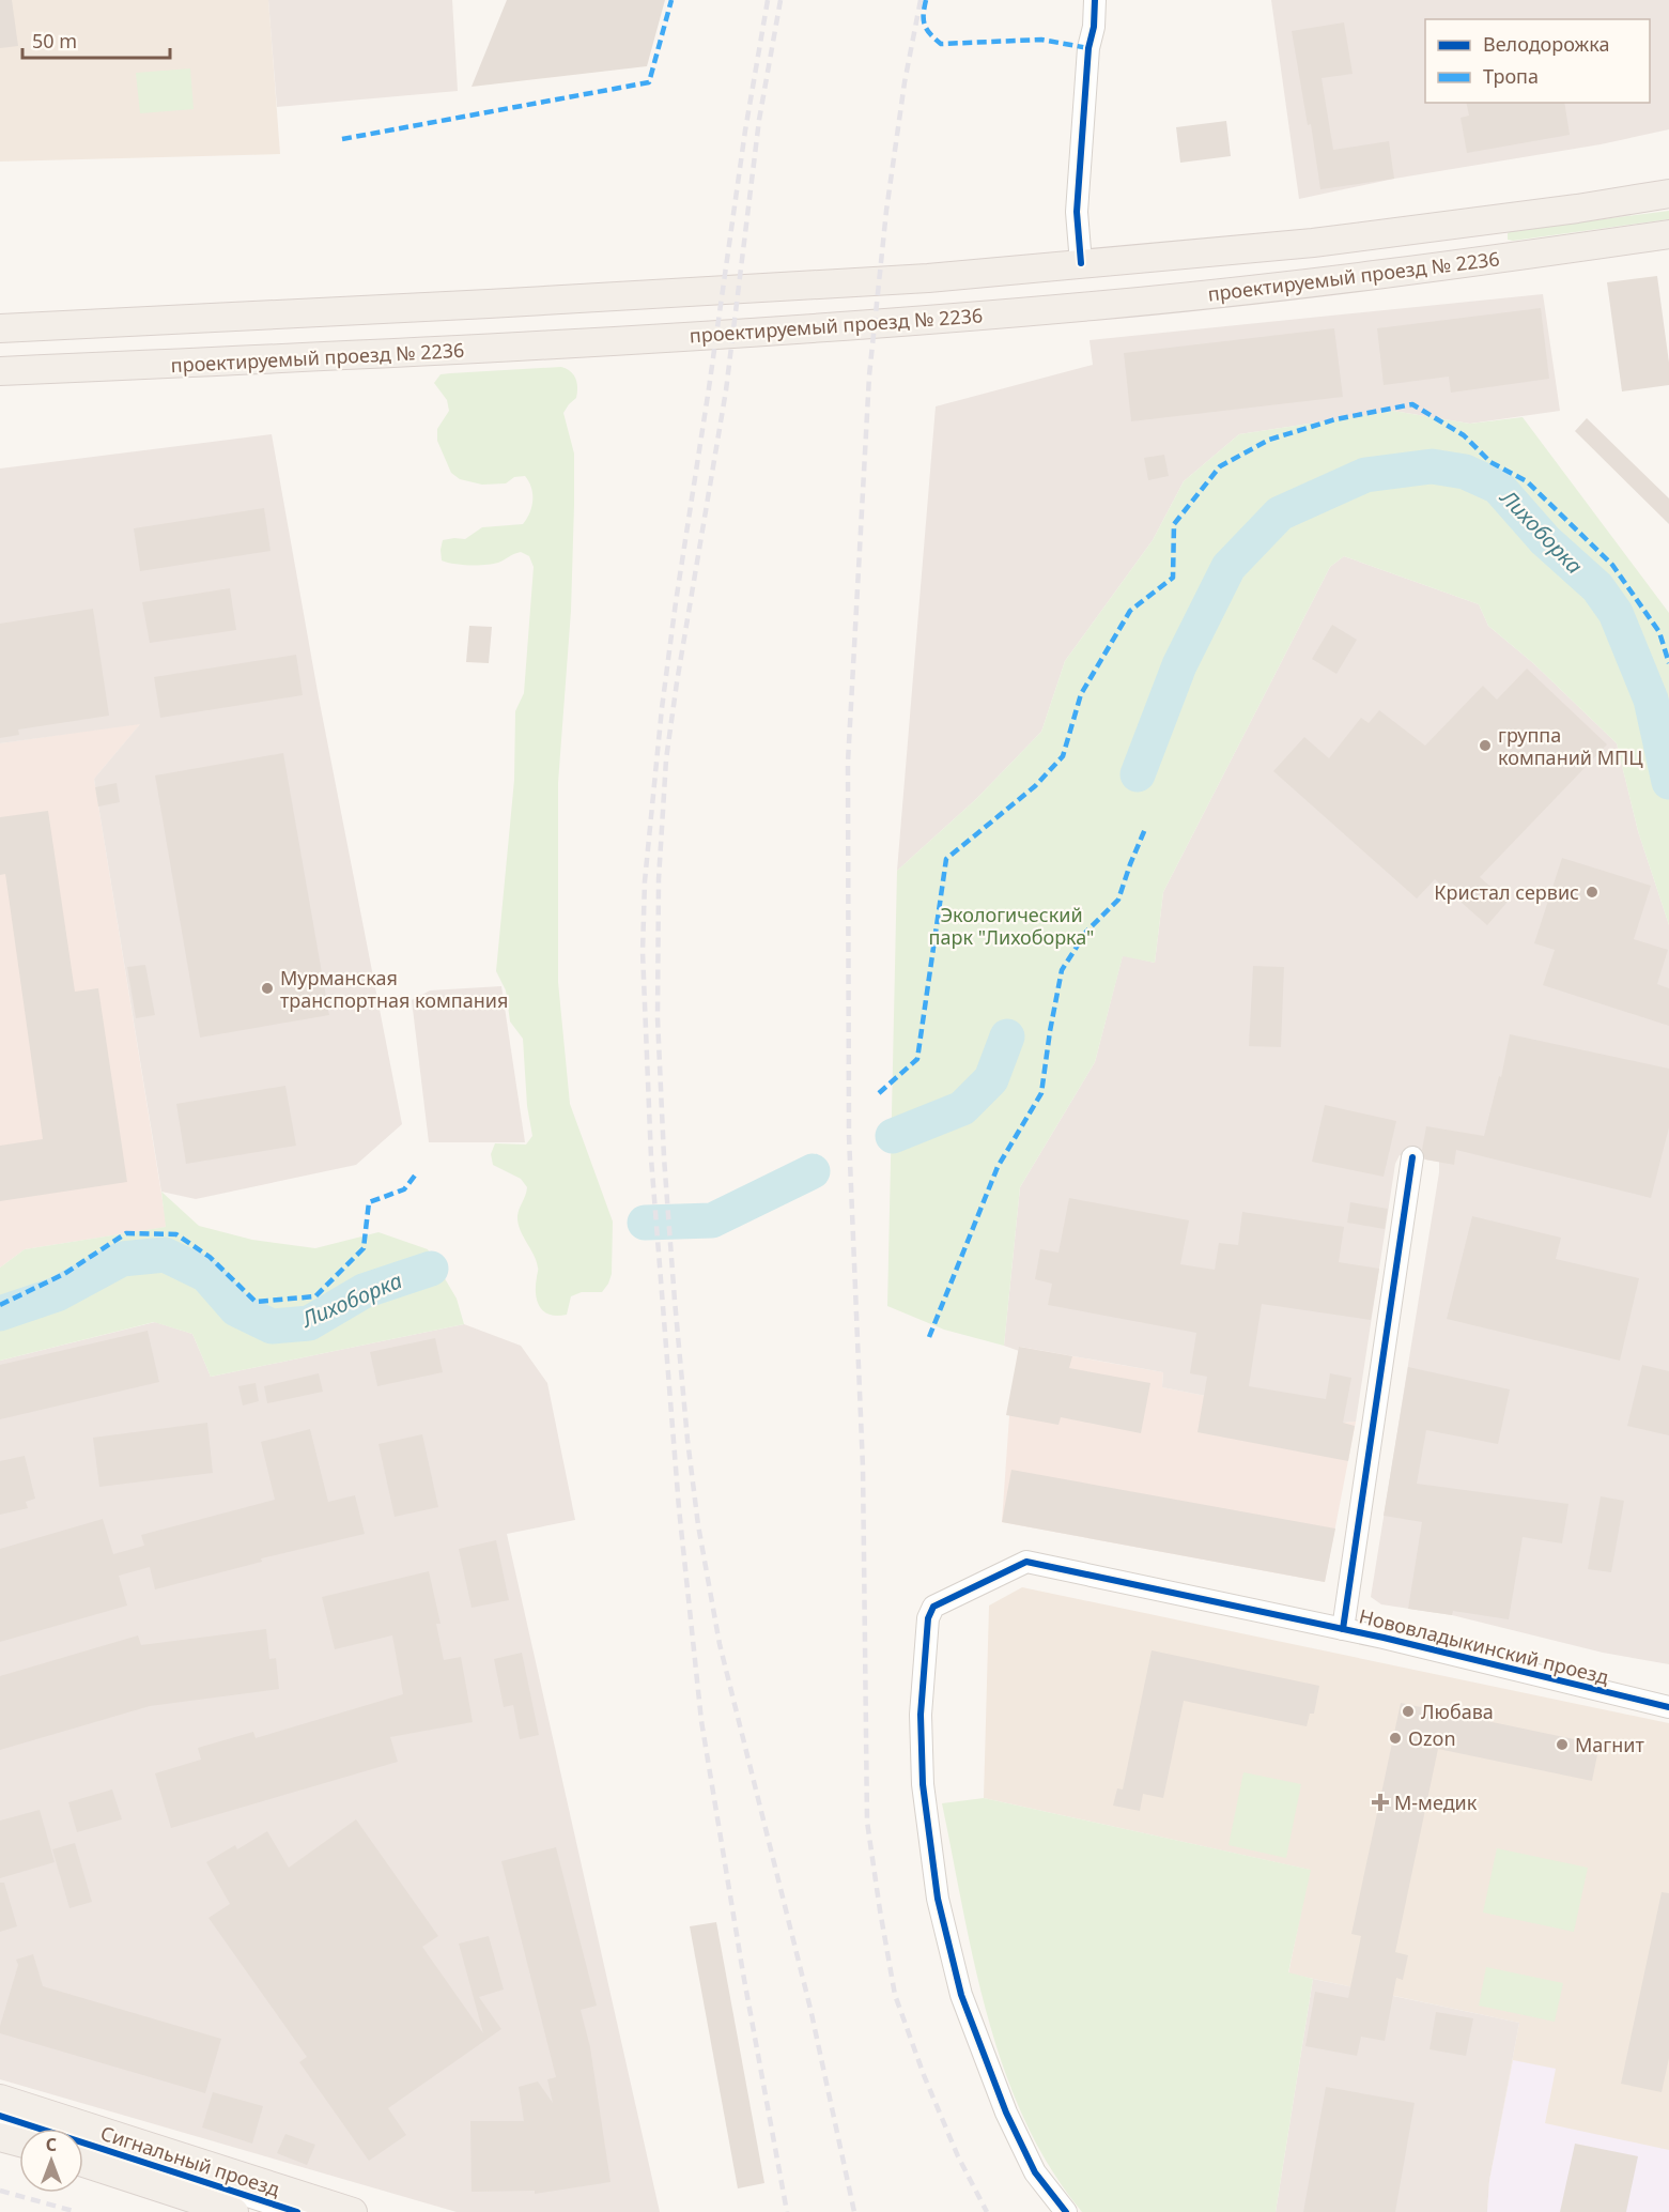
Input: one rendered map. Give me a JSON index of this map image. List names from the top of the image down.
{
  "streets": {
    "main road": ["проектируемый проезд № 2236"],
    "street": ["Нововладыкинский проезд", "Сигнальный проезд"]
  },
  "water": ["Лихоборка"],
  "parks": ["Экологический парк \"Лихоборка\""],
  "places": {
    "other": [
      "группа компаний МПЦ",
      "Кристал сервис",
      "Мурманская транспортная компания",
      "Любава",
      "Ozon",
      "Магнит"
    ],
    "health": ["М-медик"]
  },
  "legend": ["Велодорожка", "Тропа"],
  "scale_bar": "50 m",
  "north": "top"
}
